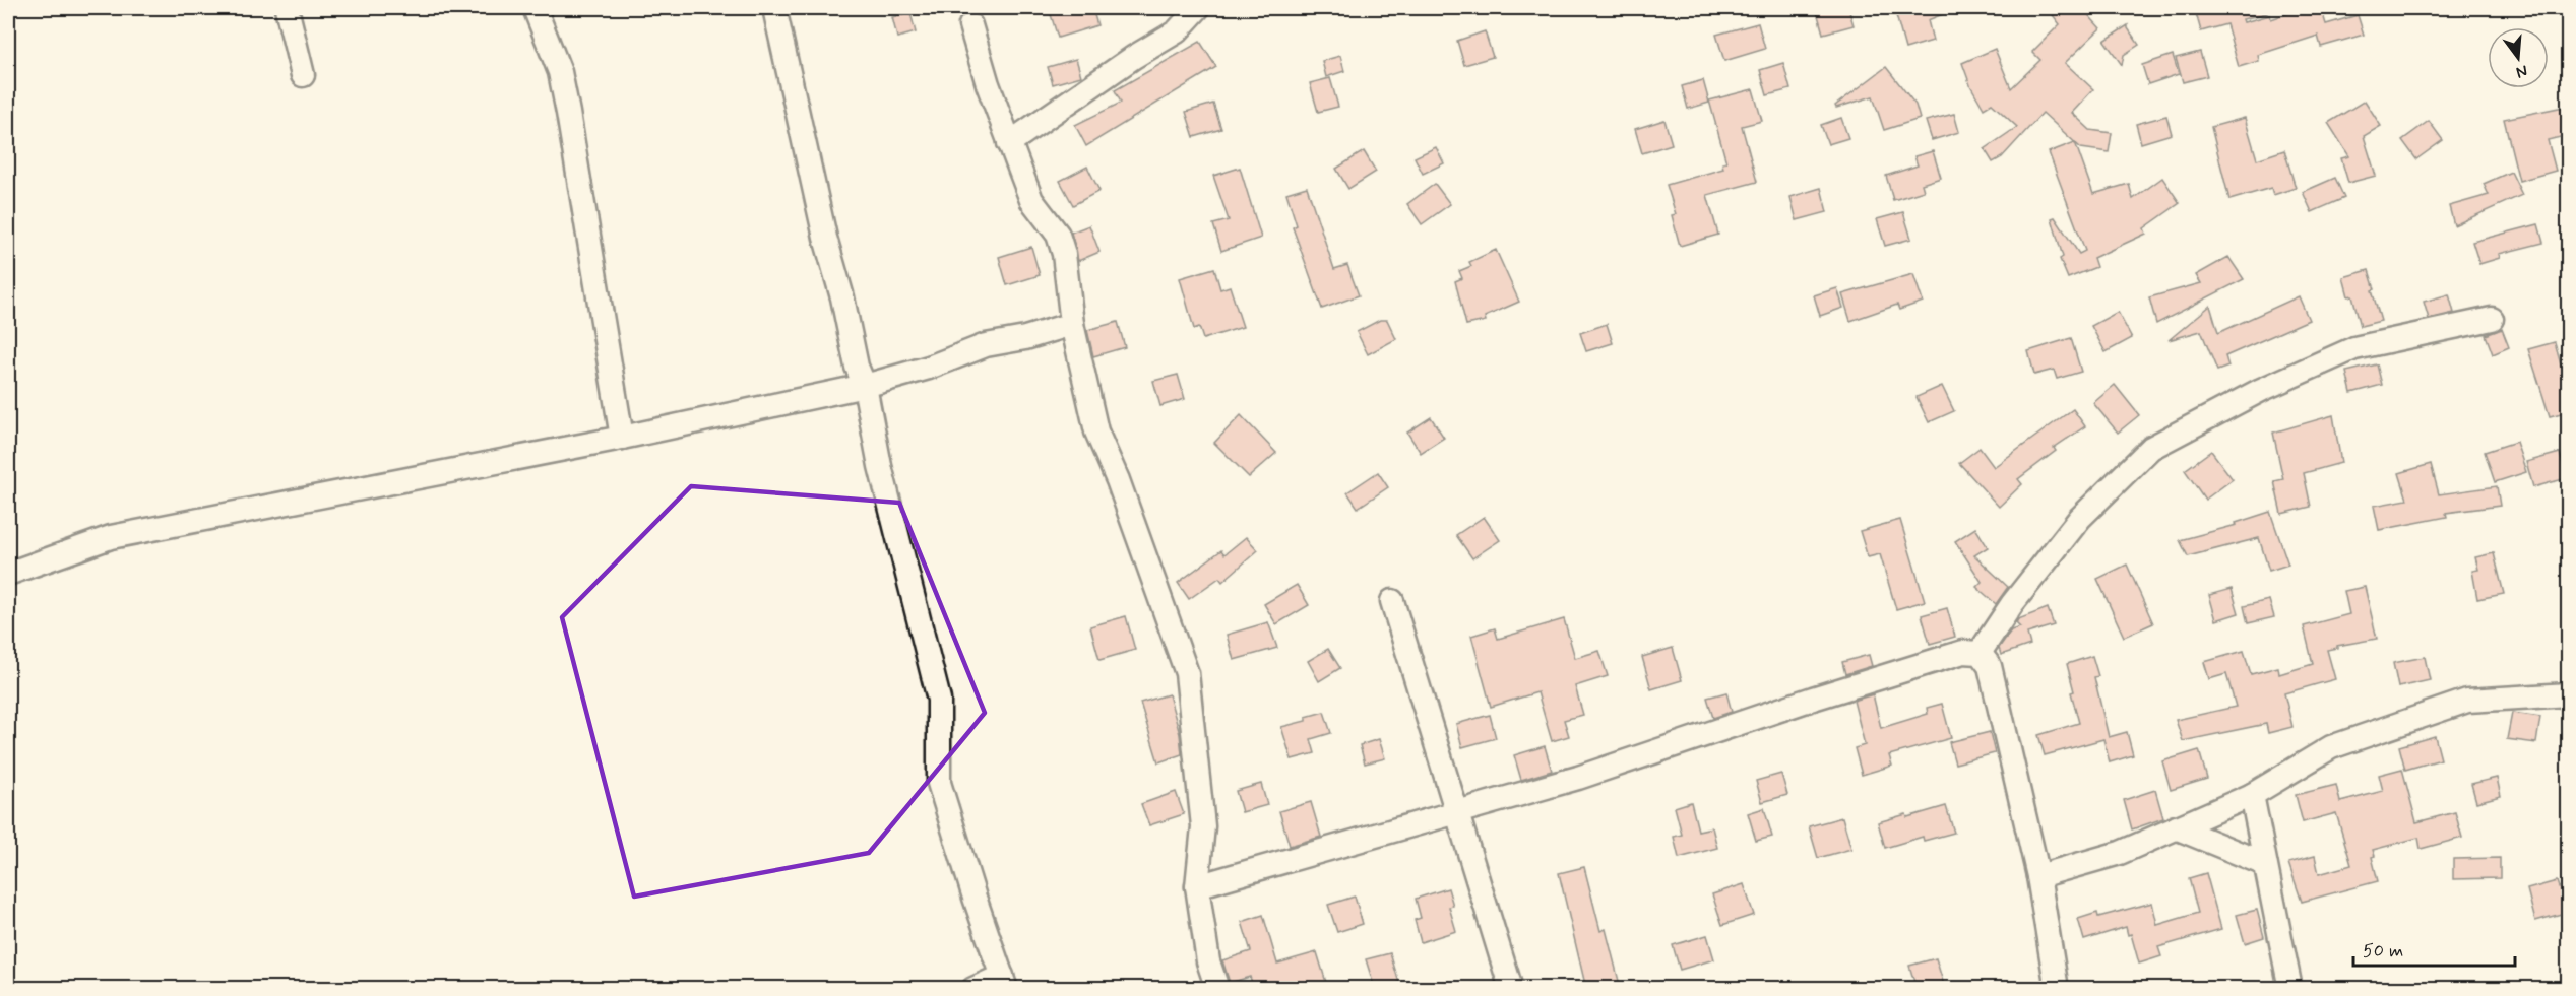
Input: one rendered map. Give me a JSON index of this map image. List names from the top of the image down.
{
  "scale_bar": "50 m",
  "north": "bottom"
}
